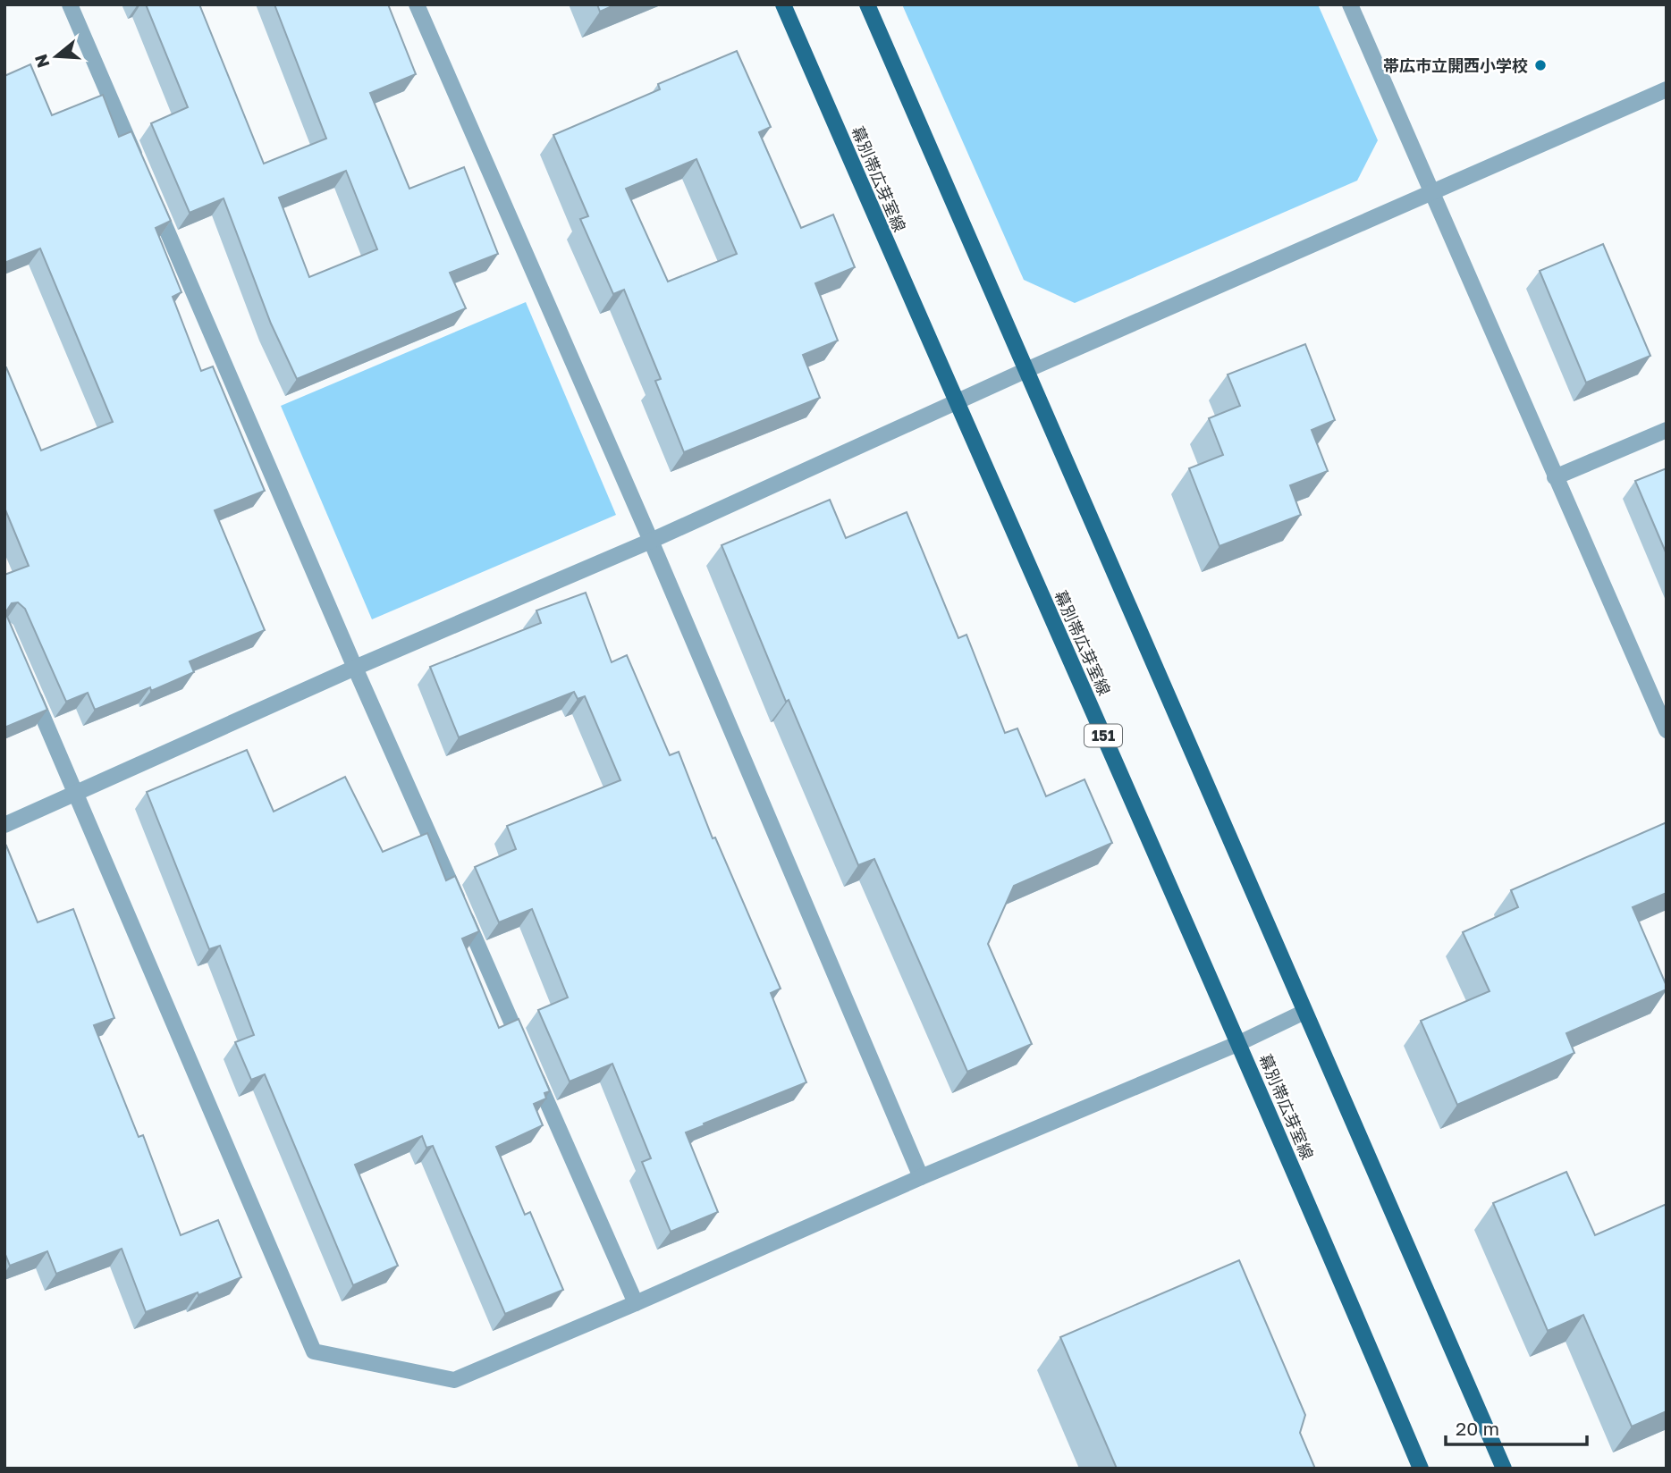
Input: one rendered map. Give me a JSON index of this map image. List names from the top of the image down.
{
  "streets": {
    "main road": ["幕別帯広芽室線", "151"]
  },
  "places": ["帯広市立開西小学校"],
  "scale_bar": "20 m",
  "north": "left"
}
